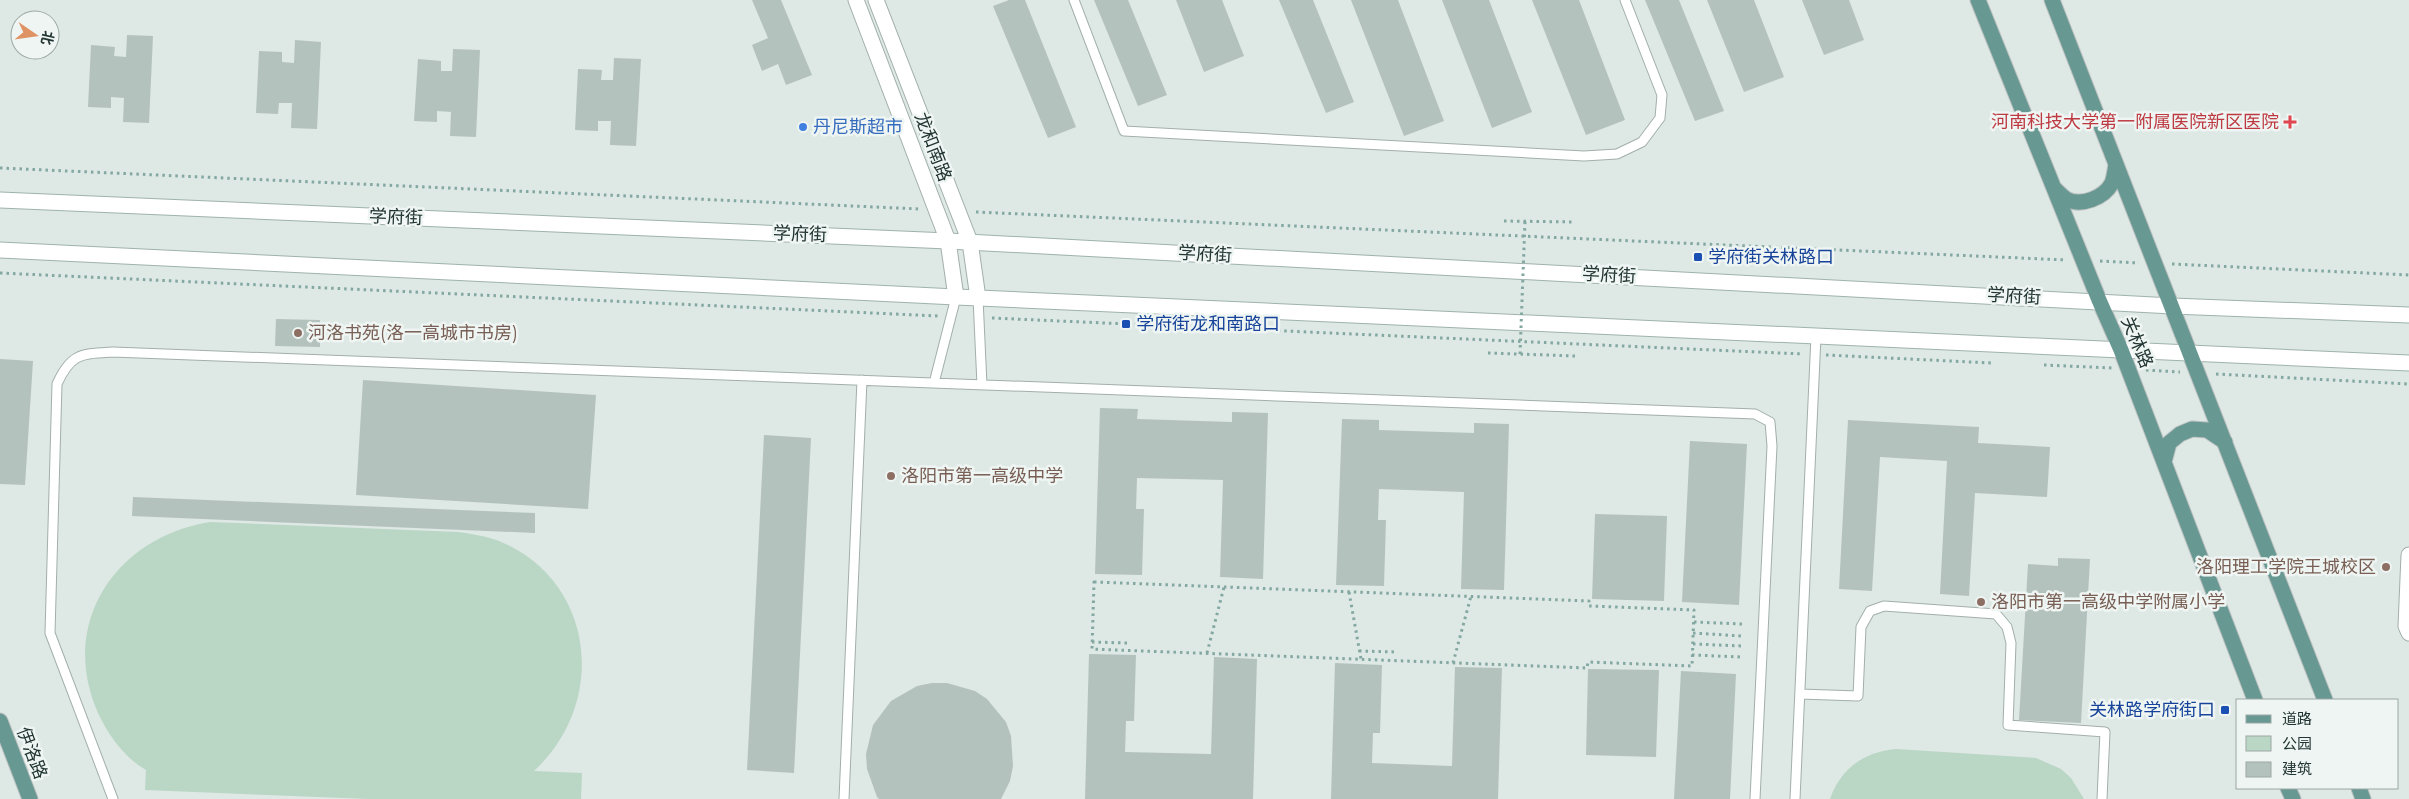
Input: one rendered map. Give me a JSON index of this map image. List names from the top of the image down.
{
  "streets": {
    "main road": [
      "龙和南路",
      "学府街",
      "关林路",
      "伊洛路"
    ]
  },
  "crossings": [
    ["龙和南路", "学府街"],
    ["学府街", "关林路"]
  ],
  "places": {
    "health": ["河南科技大学第一附属医院新区医院"],
    "other": [
      "丹尼斯超市",
      "河洛书苑(洛一高城市书房)",
      "洛阳市第一高级中学",
      "洛阳理工学院王城校区",
      "洛阳市第一高级中学附属小学"
    ],
    "transit": ["学府街关林路口", "学府街龙和南路口", "关林路学府街口"]
  },
  "legend": ["道路", "公园", "建筑"],
  "north": "right"
}
